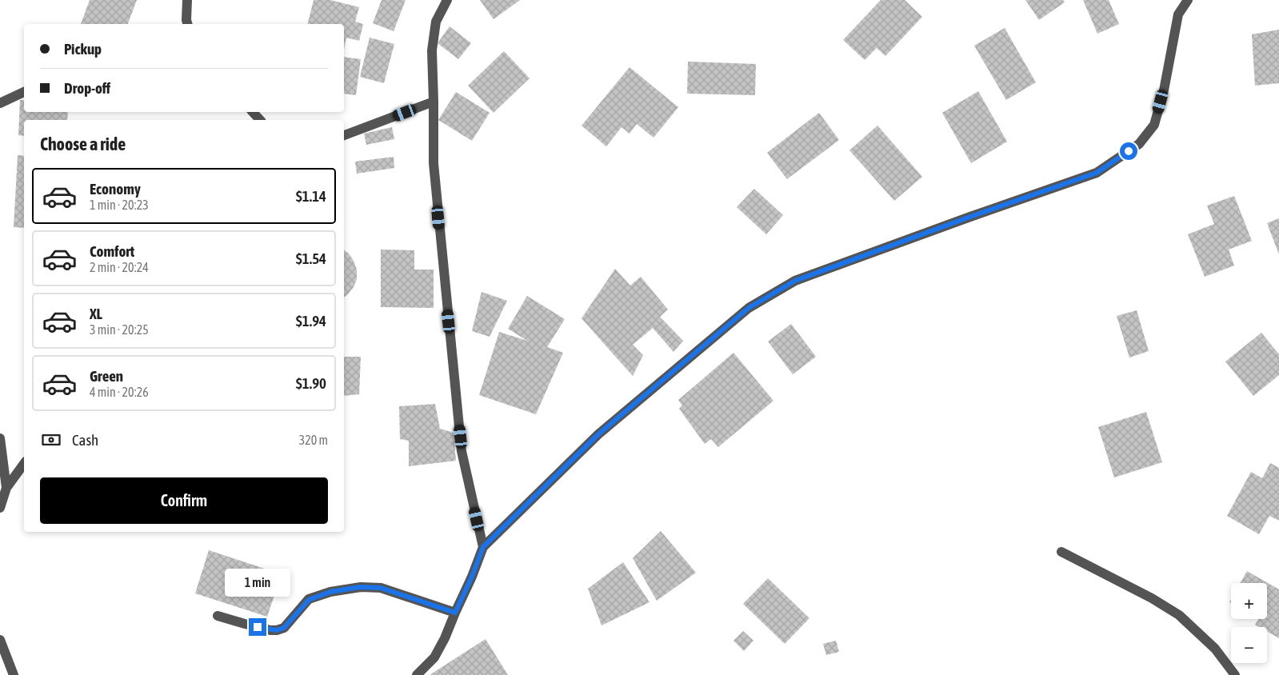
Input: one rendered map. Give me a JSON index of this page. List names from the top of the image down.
{
  "page": {
    "banner": ["Pickup", "Drop-off"],
    "heading": "Choose a ride",
    "list": [
      {
        "name": "Economy",
        "note": "1 min · 20:23",
        "value": "$1.14"
      },
      {
        "name": "Comfort",
        "note": "2 min · 20:24",
        "value": "$1.54"
      },
      {
        "name": "XL",
        "note": "3 min · 20:25",
        "value": "$1.94"
      },
      {
        "name": "Green",
        "note": "4 min · 20:26",
        "value": "$1.90"
      }
    ],
    "pay": ["Cash", "320 m"],
    "buttons": "Confirm",
    "bubble": "1 min",
    "map_buttons": ["+", "−"]
  }
}
